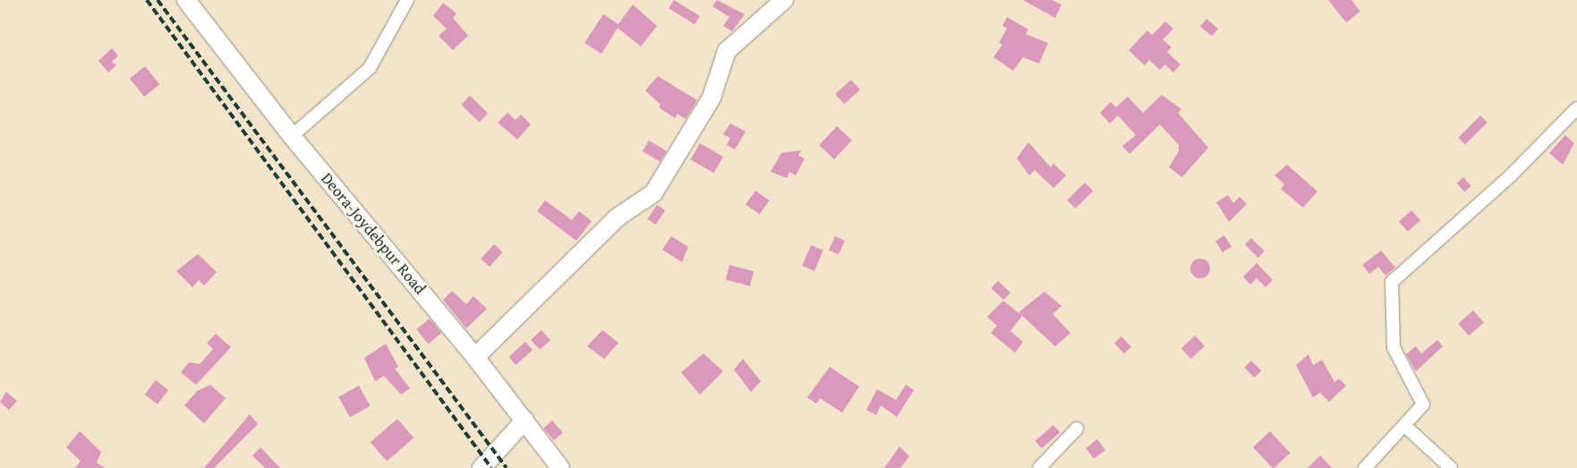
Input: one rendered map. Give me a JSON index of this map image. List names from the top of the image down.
{
  "streets": {
    "street": ["Deora-Joydebpur Road"]
  }
}
